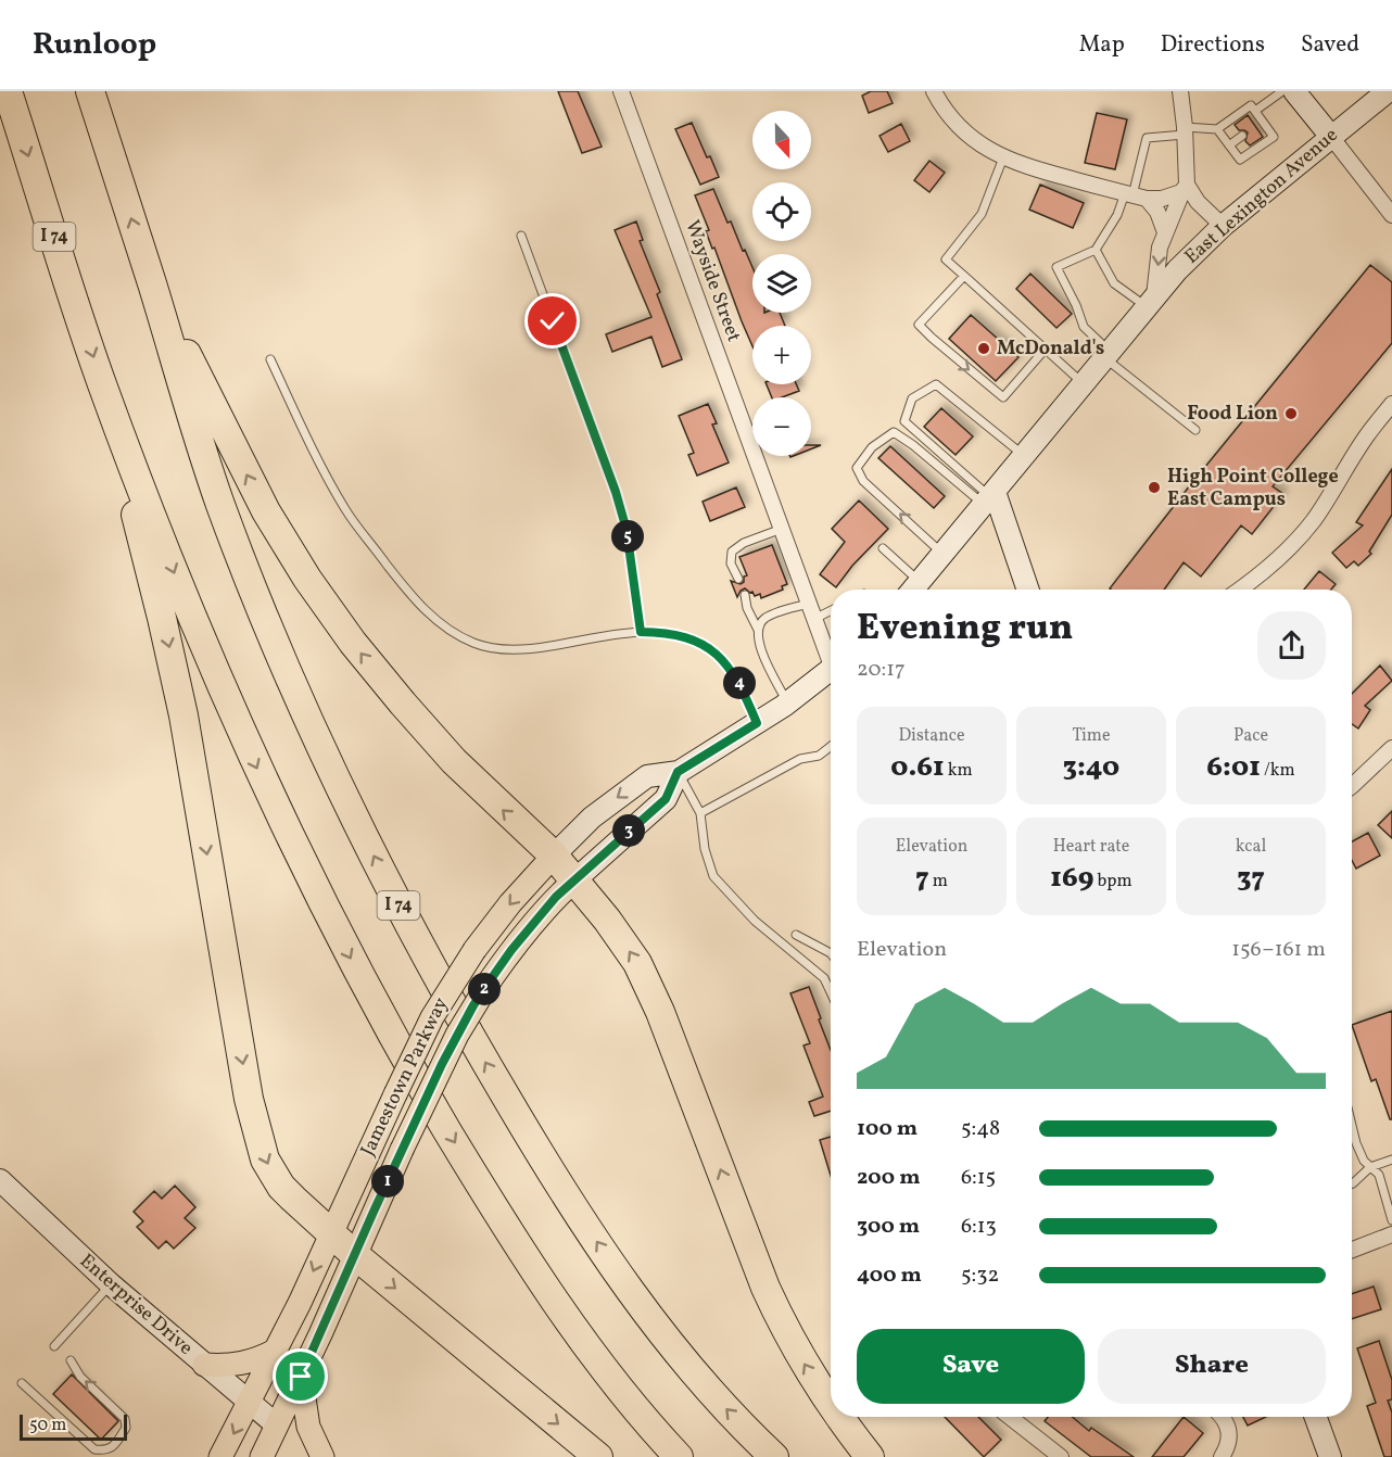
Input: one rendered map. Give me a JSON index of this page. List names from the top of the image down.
{
  "streets": {
    "highway": ["I 74"],
    "main road": ["East Lexington Avenue", "Jamestown Parkway", "Enterprise Drive"],
    "street": ["Wayside Street"]
  },
  "crossings": [
    ["Jamestown Parkway", "Enterprise Drive"]
  ],
  "places": ["McDonald's", "Food Lion", "High Point College East Campus"],
  "scale_bar": "50 m",
  "north": "bottom",
  "page": {
    "header": "Runloop",
    "nav": ["Map", "Directions", "Saved"],
    "map_buttons": ["+", "−"],
    "pins": [
      "5",
      "4",
      "3",
      "2",
      "1"
    ],
    "heading": ["Evening run", "20:17"],
    "stats": [
      ["Distance", "0.61 km"],
      ["Time", "3:40"],
      ["Pace", "6:01 /km"],
      ["Elevation", "7 m"],
      ["Heart rate", "169 bpm"],
      ["kcal", "37"]
    ],
    "chart": ["Elevation", "156–161 m"],
    "list": [
      {
        "name": "100 m",
        "note": "5:48"
      },
      {
        "name": "200 m",
        "note": "6:15"
      },
      {
        "name": "300 m",
        "note": "6:13"
      },
      {
        "name": "400 m",
        "note": "5:32"
      }
    ],
    "buttons": ["Save", "Share"],
    "scale": "50 m"
  }
}
